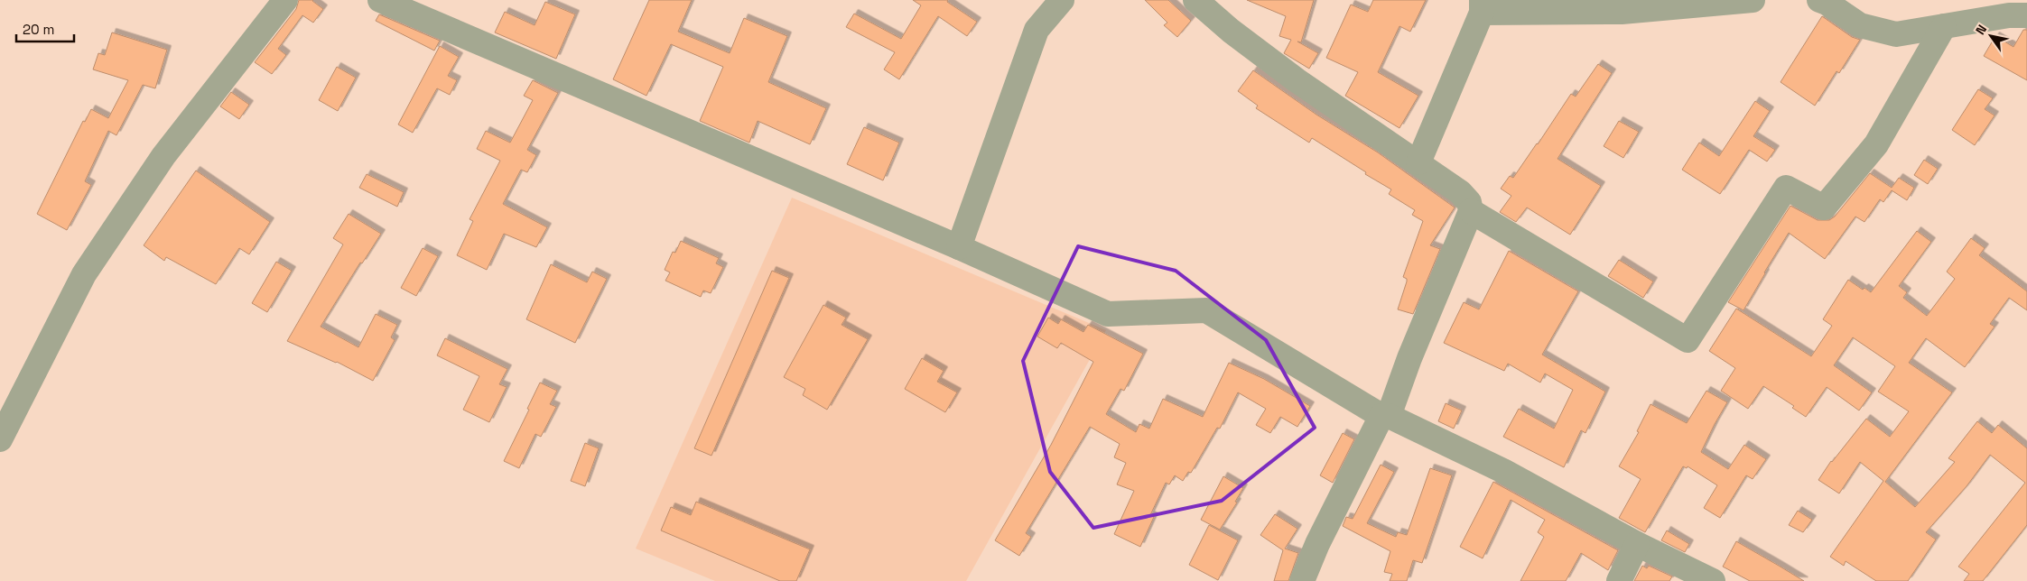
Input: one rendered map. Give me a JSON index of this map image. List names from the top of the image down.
{
  "scale_bar": "20 m",
  "north": "top left"
}
